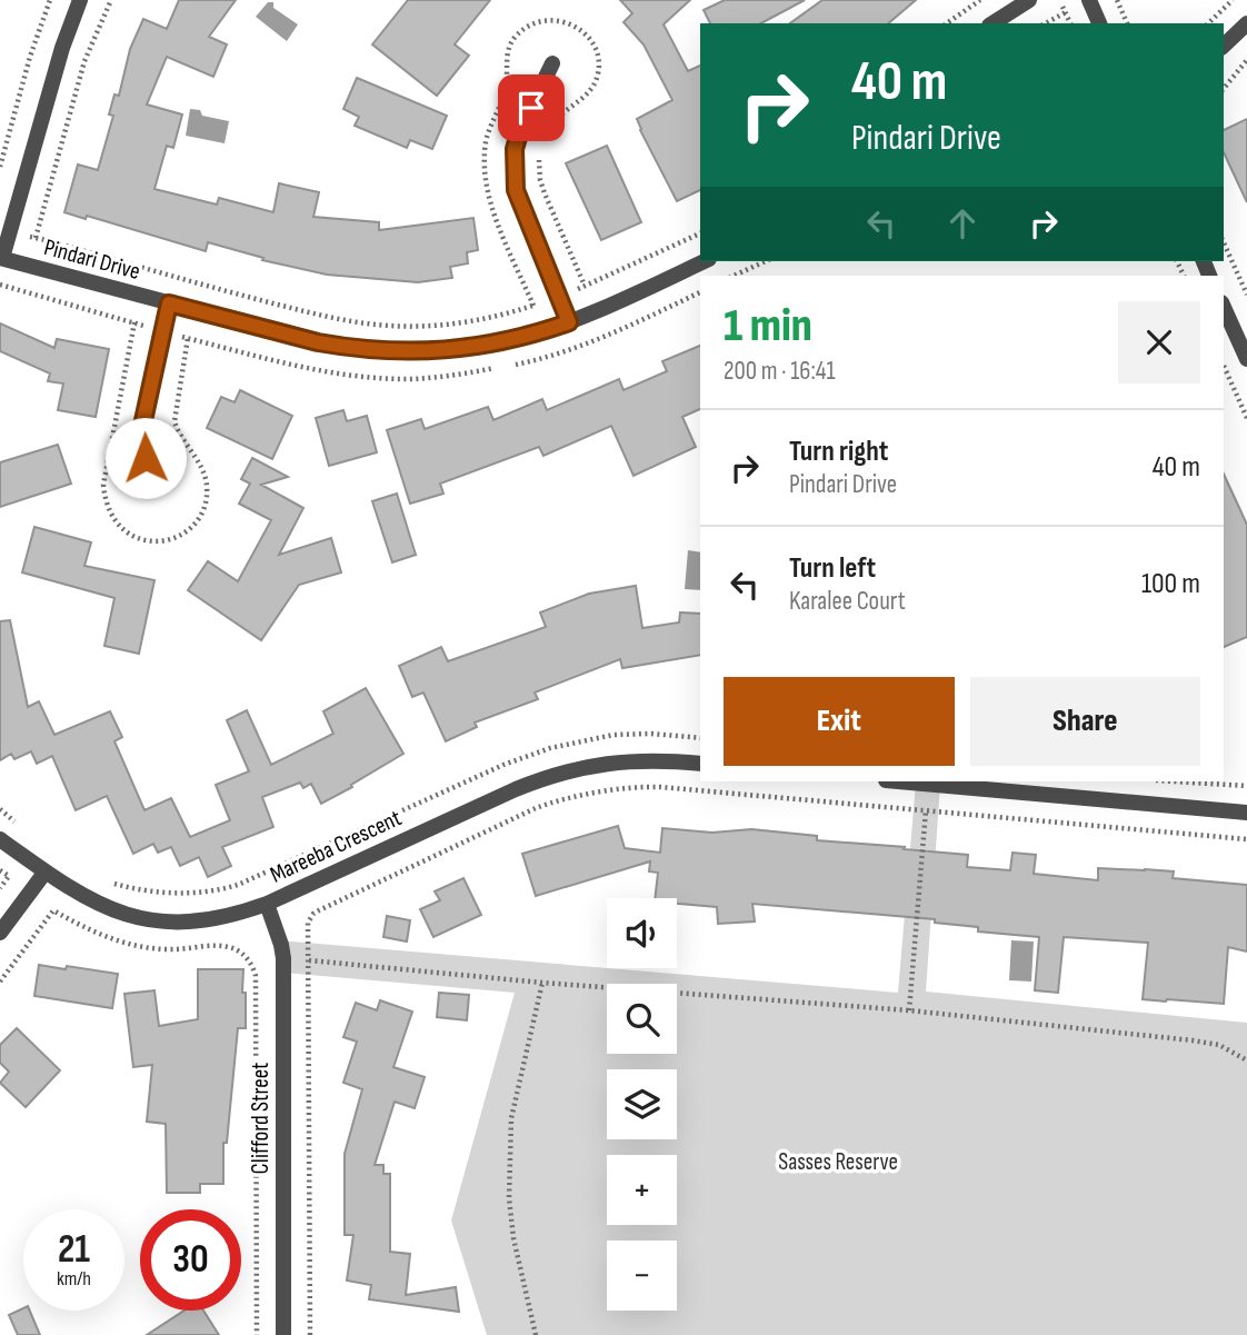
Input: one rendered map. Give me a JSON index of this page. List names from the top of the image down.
{
  "streets": {
    "street": ["Pindari Drive", "Mareeba Crescent", "Clifford Street"]
  },
  "crossings": [
    ["Mareeba Crescent", "Clifford Street"]
  ],
  "parks": ["Sasses Reserve"],
  "page": {
    "turn": ["40 m", "Pindari Drive"],
    "heading": ["1 min", "200 m · 16:41"],
    "list": [
      {
        "name": "Turn right",
        "note": "Pindari Drive",
        "value": "40 m"
      },
      {
        "name": "Turn left",
        "note": "Karalee Court",
        "value": "100 m"
      }
    ],
    "buttons": ["Exit", "Share"],
    "map_buttons": ["+", "−"],
    "speed": "21 km/h",
    "limit": "30"
  }
}
